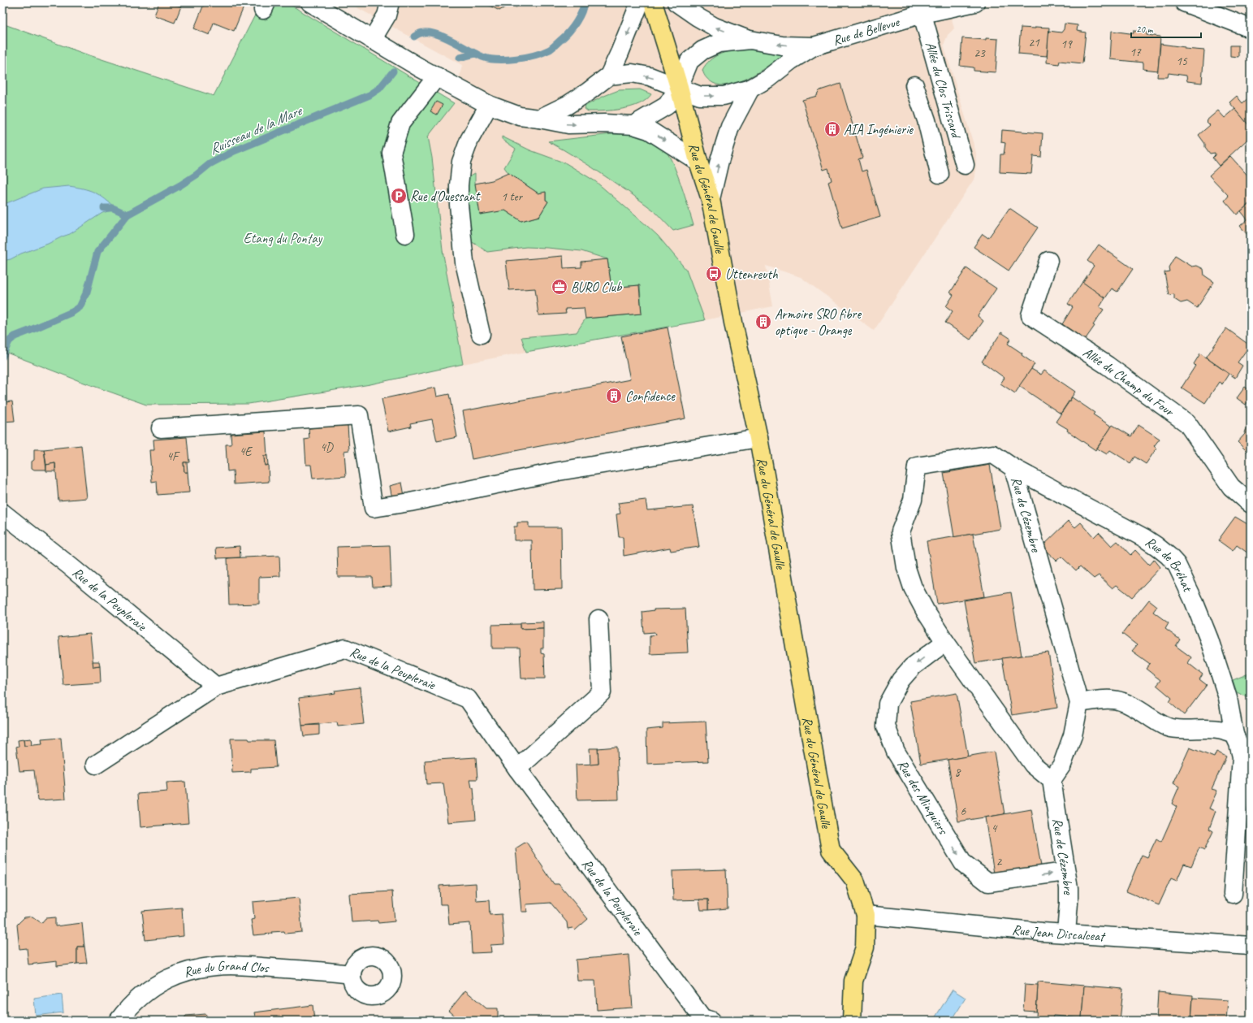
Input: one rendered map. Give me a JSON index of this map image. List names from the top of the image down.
{
  "streets": {
    "main road": ["Rue du Général de Gaulle"],
    "street": [
      "Rue de Bellevue",
      "Allée du Clos Trissard",
      "Allée du Champ du Four",
      "Rue de Cézembre",
      "Rue de Bréhat",
      "Rue de la Peupleraie",
      "Rue des Minquiers",
      "Rue Jean Discalceat",
      "Rue du Grand Clos"
    ]
  },
  "crossings": [
    ["Rue de Bellevue", "Allée du Clos Trissard"],
    ["Rue de Bellevue", "Rue du Général de Gaulle"],
    ["Rue du Général de Gaulle", "Rue Jean Discalceat"],
    ["Rue de Cézembre", "Rue de Bréhat"],
    ["Rue de Cézembre", "Rue des Minquiers"],
    ["Rue de Cézembre", "Rue Jean Discalceat"]
  ],
  "water": ["Ruisseau de la Mare"],
  "parks": ["Etang du Pontay"],
  "places": {
    "building": ["AIA Ingénierie", "Armoire SRO fibre optique - Orange", "Confidence"],
    "parking": ["Rue d'Ouessant"],
    "bus stop": ["Uttenreuth"],
    "office": ["BURO Club"]
  },
  "house_numbers": [
    "21",
    "19",
    "17",
    "23",
    "15",
    "1 ter",
    "4D",
    "4E",
    "4F",
    "8",
    "6",
    "4",
    "2"
  ],
  "scale_bar": "20 m"
}
